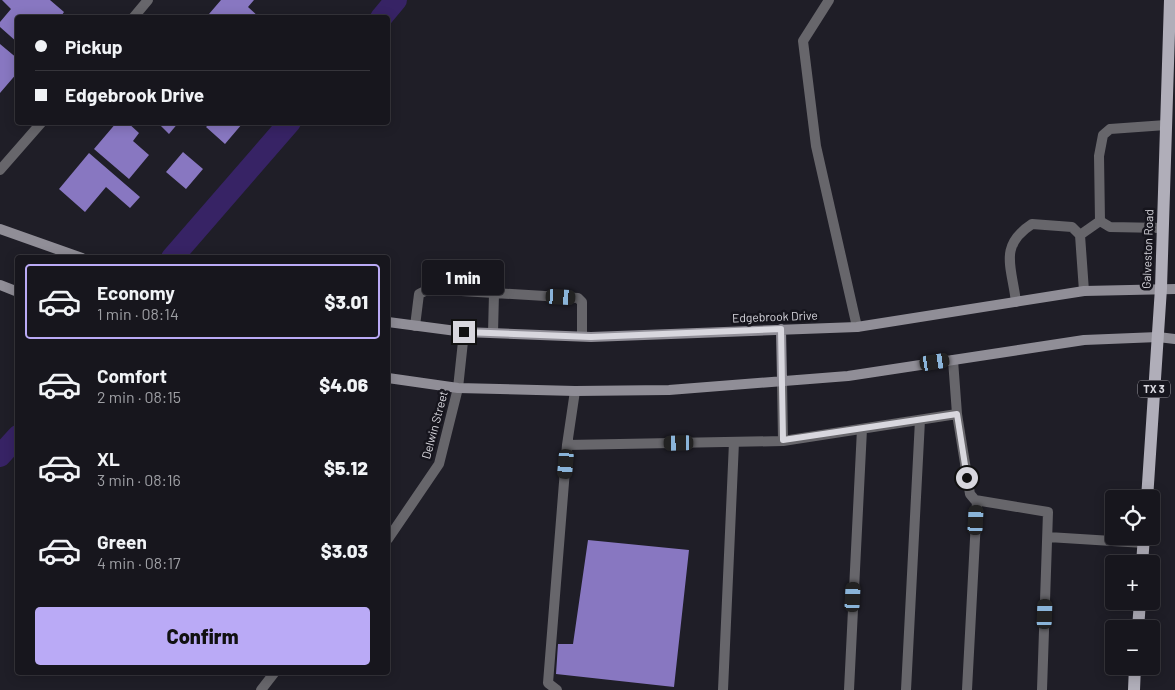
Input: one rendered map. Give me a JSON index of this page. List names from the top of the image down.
{
  "streets": {
    "main road": ["Galveston Road", "Edgebrook Drive", "TX 3"],
    "street": ["Delwin Street"]
  },
  "crossings": [
    ["Galveston Road", "Edgebrook Drive"],
    ["Edgebrook Drive", "Delwin Street"]
  ],
  "page": {
    "banner": ["Pickup", "Edgebrook Drive"],
    "bubble": "1 min",
    "list": [
      {
        "name": "Economy",
        "note": "1 min · 08:14",
        "value": "$3.01"
      },
      {
        "name": "Comfort",
        "note": "2 min · 08:15",
        "value": "$4.06"
      },
      {
        "name": "XL",
        "note": "3 min · 08:16",
        "value": "$5.12"
      },
      {
        "name": "Green",
        "note": "4 min · 08:17",
        "value": "$3.03"
      }
    ],
    "map_buttons": ["+", "−"],
    "buttons": "Confirm"
  }
}
